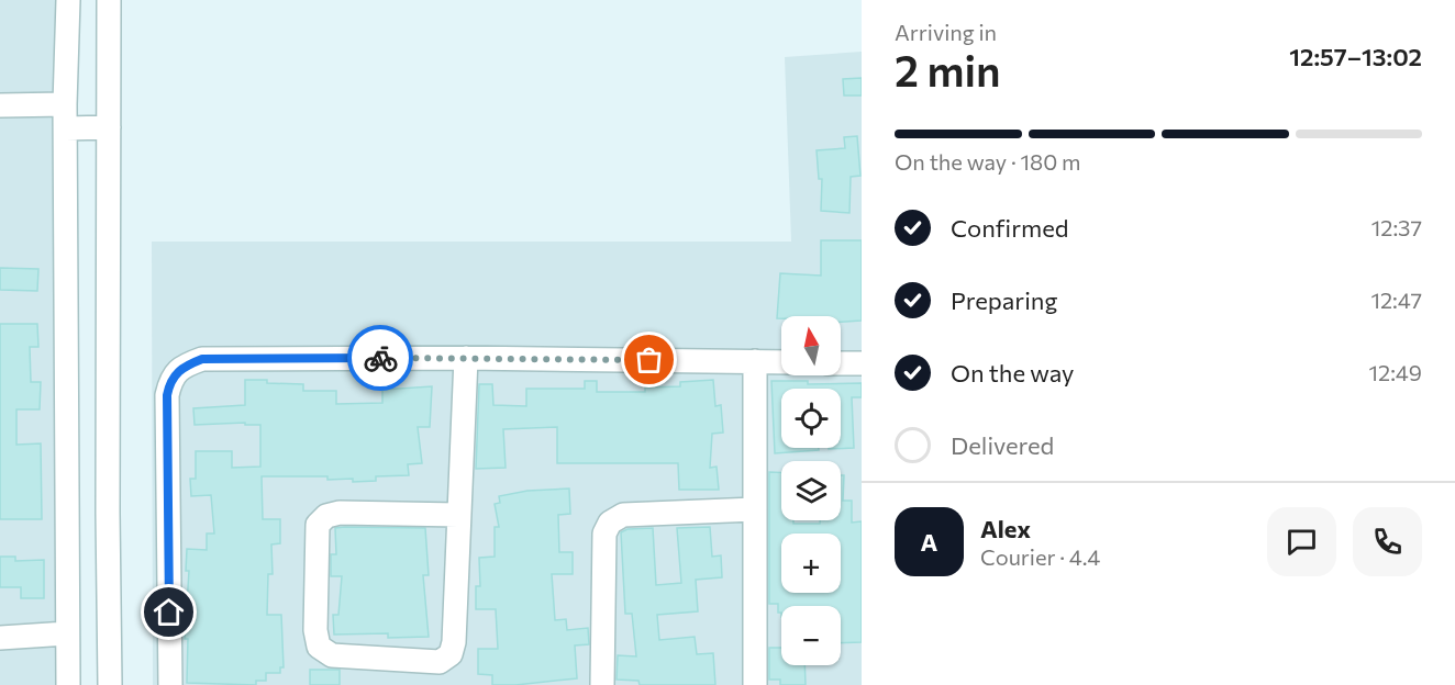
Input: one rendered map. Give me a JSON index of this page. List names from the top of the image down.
{
  "north": "top",
  "page": {
    "heading": ["2 min", "Arriving in", "12:57–13:02"],
    "panel": ["Alex", "Courier · 4.4"],
    "bar": "On the way · 180 m",
    "list": [
      ["Confirmed", "12:37"],
      ["Preparing", "12:47"],
      ["On the way", "12:49"],
      "Delivered"
    ],
    "map_buttons": ["+", "−"],
    "round": "A"
  }
}
